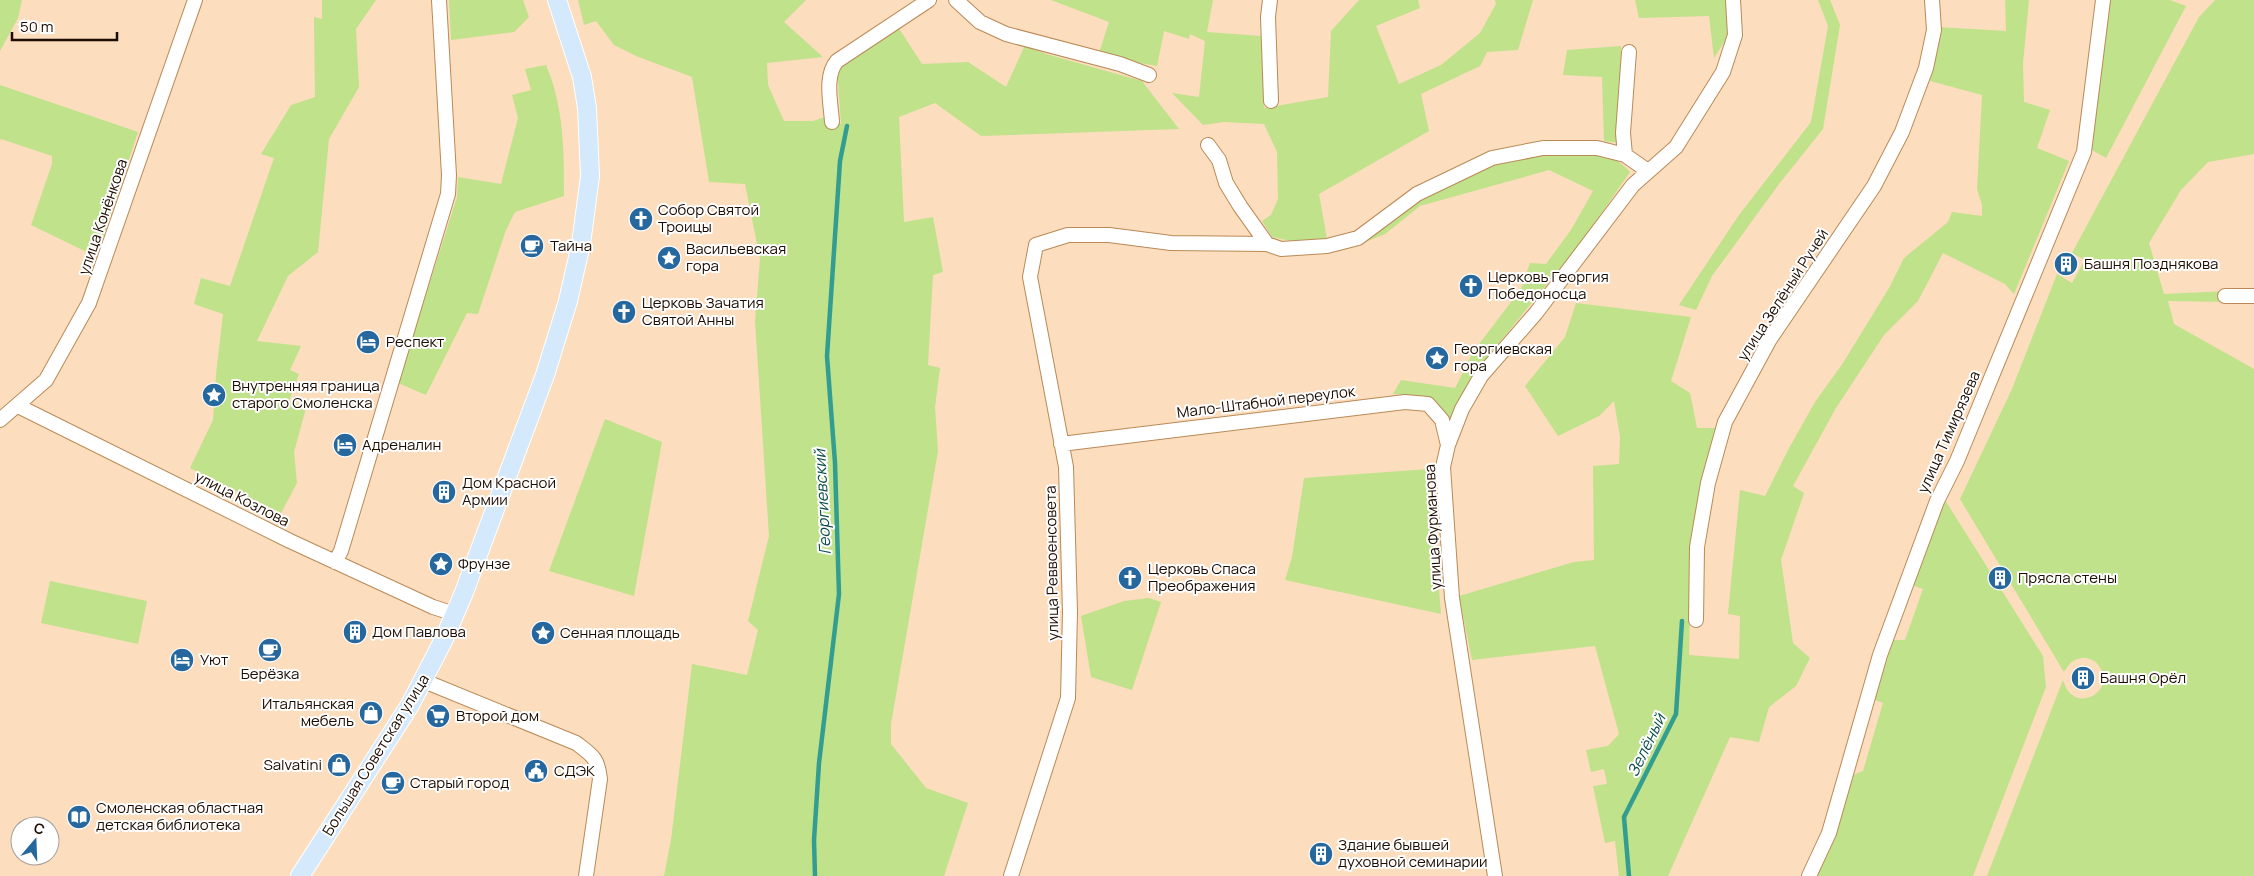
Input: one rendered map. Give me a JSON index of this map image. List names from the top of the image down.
{
  "streets": {
    "main road": ["Большая Советская улица"],
    "street": [
      "улица Конёнкова",
      "улица Зелёный Ручей",
      "Мало-Штабной переулок",
      "улица Тимирязева",
      "улица Козлова",
      "улица Фурманова",
      "улица Реввоенсовета"
    ]
  },
  "crossings": [
    ["улица Конёнкова", "улица Козлова"],
    ["Мало-Штабной переулок", "улица Фурманова"],
    ["Мало-Штабной переулок", "улица Реввоенсовета"],
    ["улица Козлова", "Большая Советская улица"]
  ],
  "water": ["Георгиевский", "Зелёный"],
  "places": {
    "church": [
      "Собор Святой Троицы",
      "Церковь Георгия Победоносца",
      "Церковь Зачатия Святой Анны",
      "Церковь Спаса Преображения"
    ],
    "cafe": ["Тайна", "Берёзка", "Старый город"],
    "place": [
      "Васильевская гора",
      "Георгиевская гора",
      "Внутренняя граница старого Смоленска",
      "Фрунзе",
      "Сенная площадь"
    ],
    "building": [
      "Башня Позднякова",
      "Дом Красной Армии",
      "Прясла стены",
      "Дом Павлова",
      "Башня Орёл",
      "Здание бывшей духовной семинарии"
    ],
    "hotel": ["Респект", "Адреналин", "Уют"],
    "shop": ["Итальянская мебель", "Salvatini"],
    "supermarket": ["Второй дом"],
    "public building": ["СДЭК"],
    "library": ["Смоленская областная детская библиотека"]
  },
  "scale_bar": "50 m",
  "north": "top"
}
